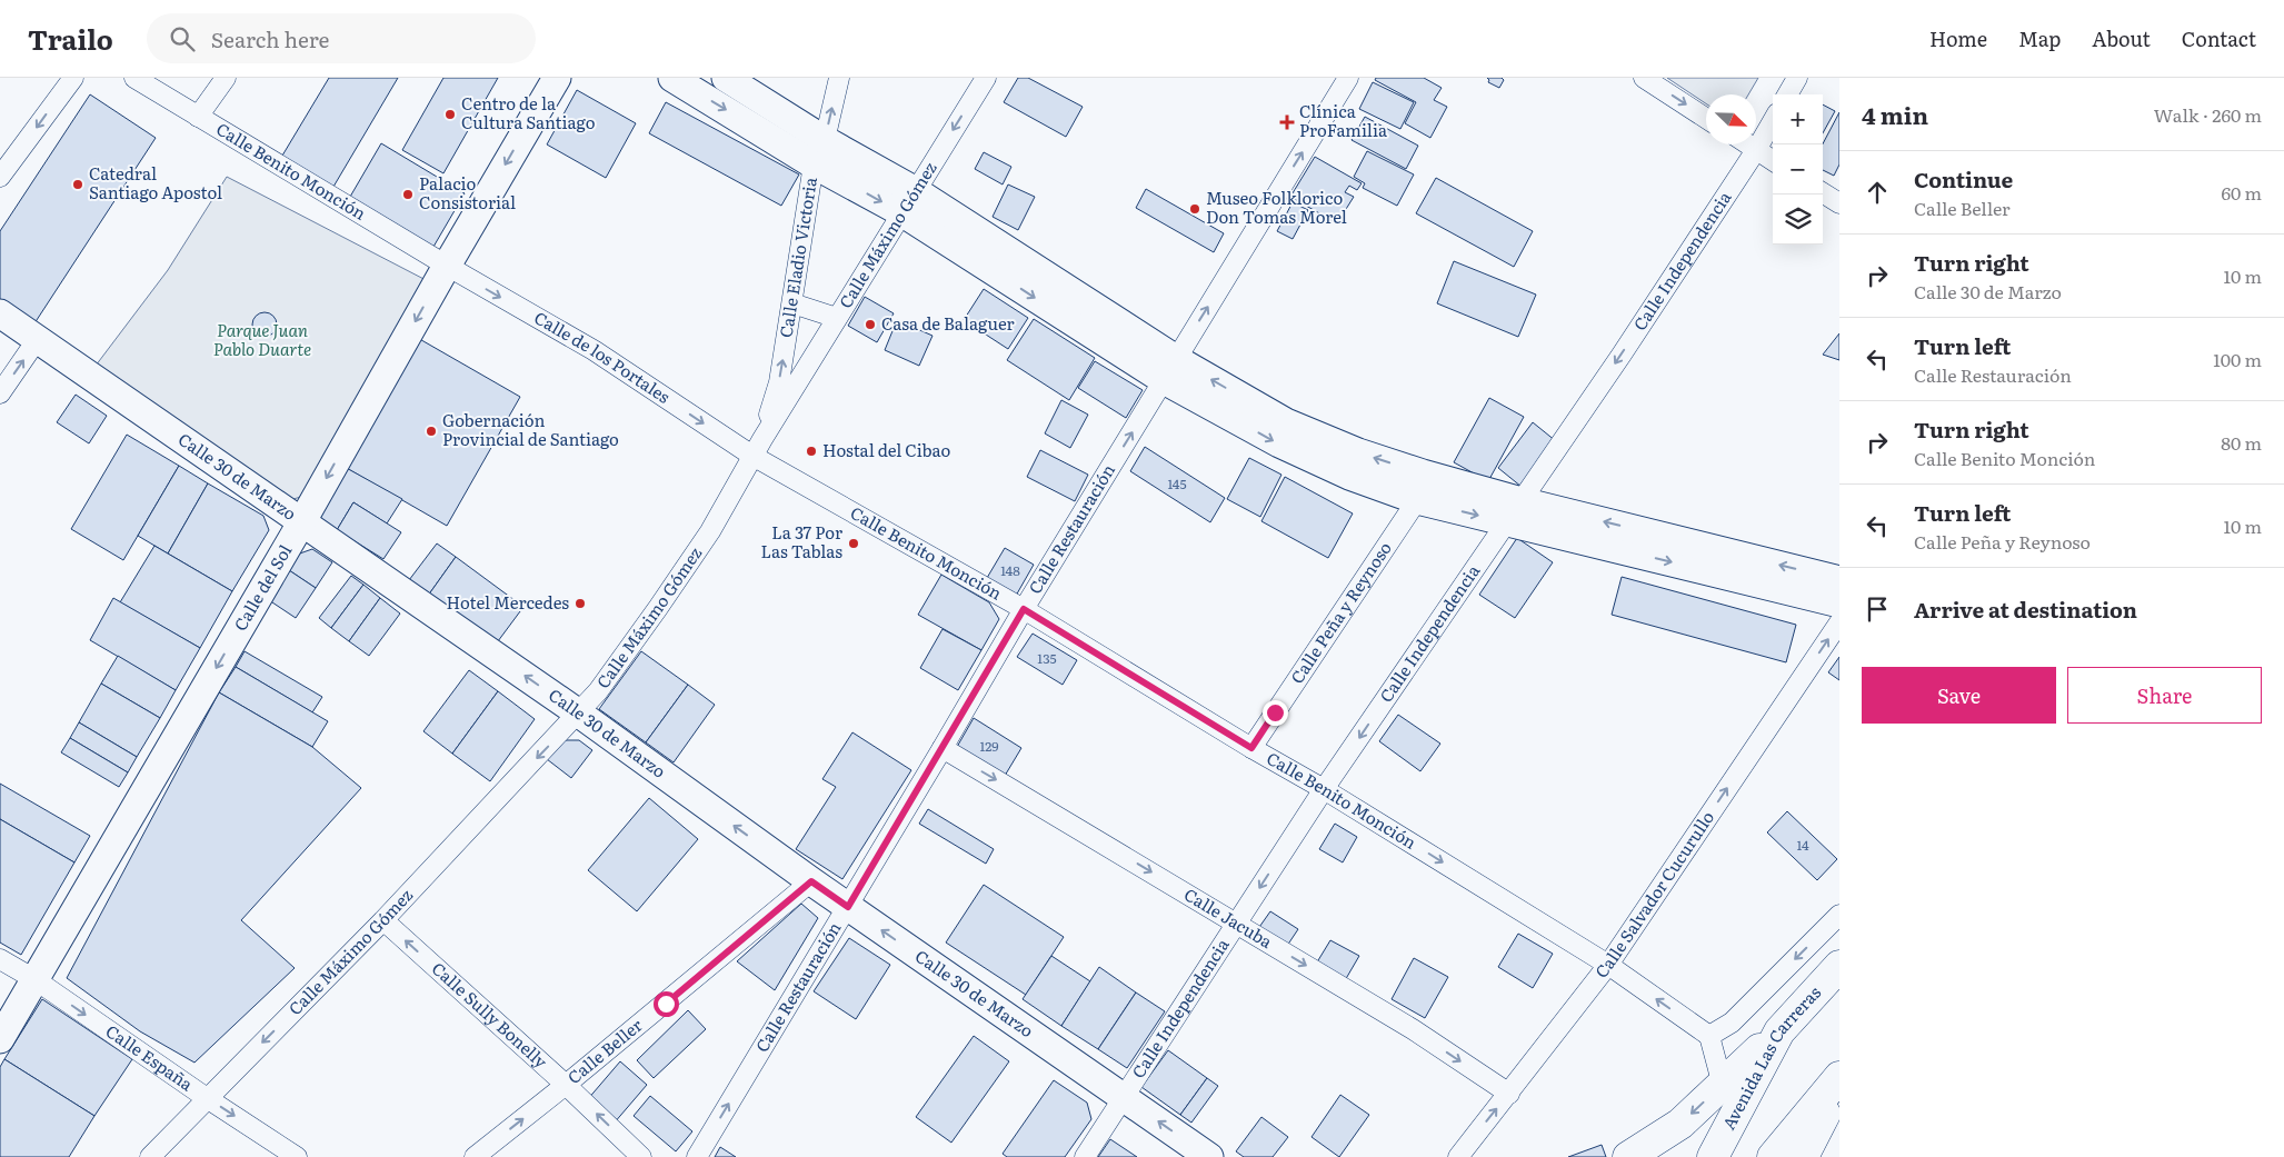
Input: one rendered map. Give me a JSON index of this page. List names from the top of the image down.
{
  "streets": {
    "main road": ["Calle 30 de Marzo", "Calle del Sol", "Avenida Las Carreras"],
    "street": [
      "Calle Benito Monción",
      "Calle Máximo Gómez",
      "Calle Eladio Victoria",
      "Calle Independencia",
      "Calle de los Portales",
      "Calle Restauración",
      "Calle Peña y Reynoso",
      "Calle Salvador Cucurullo",
      "Calle Jacuba",
      "Calle Sully Bonelly",
      "Calle Beller",
      "Calle España"
    ]
  },
  "crossings": [
    ["Calle Benito Monción", "Calle Máximo Gómez"],
    ["Calle Benito Monción", "Calle Eladio Victoria"],
    ["Calle Benito Monción", "Calle Independencia"],
    ["Calle Benito Monción", "Calle de los Portales"],
    ["Calle Benito Monción", "Calle Restauración"],
    ["Calle Benito Monción", "Calle del Sol"],
    ["Calle Benito Monción", "Calle Peña y Reynoso"],
    ["Calle Benito Monción", "Calle Salvador Cucurullo"],
    ["Calle Máximo Gómez", "Calle Eladio Victoria"],
    ["Calle Máximo Gómez", "Calle de los Portales"],
    ["Calle Máximo Gómez", "Calle 30 de Marzo"],
    ["Calle Máximo Gómez", "Calle Sully Bonelly"],
    ["Calle Máximo Gómez", "Calle España"],
    ["Calle Eladio Victoria", "Calle de los Portales"],
    ["Calle Independencia", "Calle 30 de Marzo"],
    ["Calle Independencia", "Calle Jacuba"],
    ["Calle de los Portales", "Calle del Sol"],
    ["Calle 30 de Marzo", "Calle Restauración"],
    ["Calle 30 de Marzo", "Calle del Sol"],
    ["Calle 30 de Marzo", "Calle Beller"],
    ["Calle Restauración", "Calle Jacuba"],
    ["Calle del Sol", "Calle España"],
    ["Calle Salvador Cucurullo", "Calle Jacuba"],
    ["Calle Sully Bonelly", "Calle Beller"]
  ],
  "one_way": [
    "Calle Máximo Gómez",
    "Calle Eladio Victoria",
    "Calle Independencia",
    "Calle de los Portales",
    "Calle 30 de Marzo",
    "Calle Restauración",
    "Calle del Sol",
    "Calle Jacuba",
    "Calle Sully Bonelly",
    "Calle España"
  ],
  "parks": ["Parque Juan Pablo Duarte"],
  "places": {
    "other": [
      "Centro de la Cultura Santiago",
      "Catedral Santiago Apostol",
      "Palacio Consistorial",
      "Museo Folklorico Don Tomas Morel",
      "Casa de Balaguer",
      "Gobernación Provincial de Santiago",
      "Hostal del Cibao",
      "La 37 Por Las Tablas",
      "Hotel Mercedes"
    ],
    "health": ["Clínica ProFamilia"]
  },
  "house_numbers": [
    "145",
    "148",
    "135",
    "129",
    "14"
  ],
  "north": "bottom right",
  "page": {
    "header": "Trailo",
    "search": "Search here",
    "nav": [
      "Home",
      "Map",
      "About",
      "Contact"
    ],
    "heading": ["4 min", "Walk · 260 m"],
    "map_buttons": ["+", "−"],
    "list": [
      ["Continue", "Calle Beller", "60 m"],
      ["Turn right", "Calle 30 de Marzo", "10 m"],
      ["Turn left", "Calle Restauración", "100 m"],
      ["Turn right", "Calle Benito Monción", "80 m"],
      ["Turn left", "Calle Peña y Reynoso", "10 m"],
      "Arrive at destination"
    ],
    "buttons": ["Save", "Share"]
  }
}
